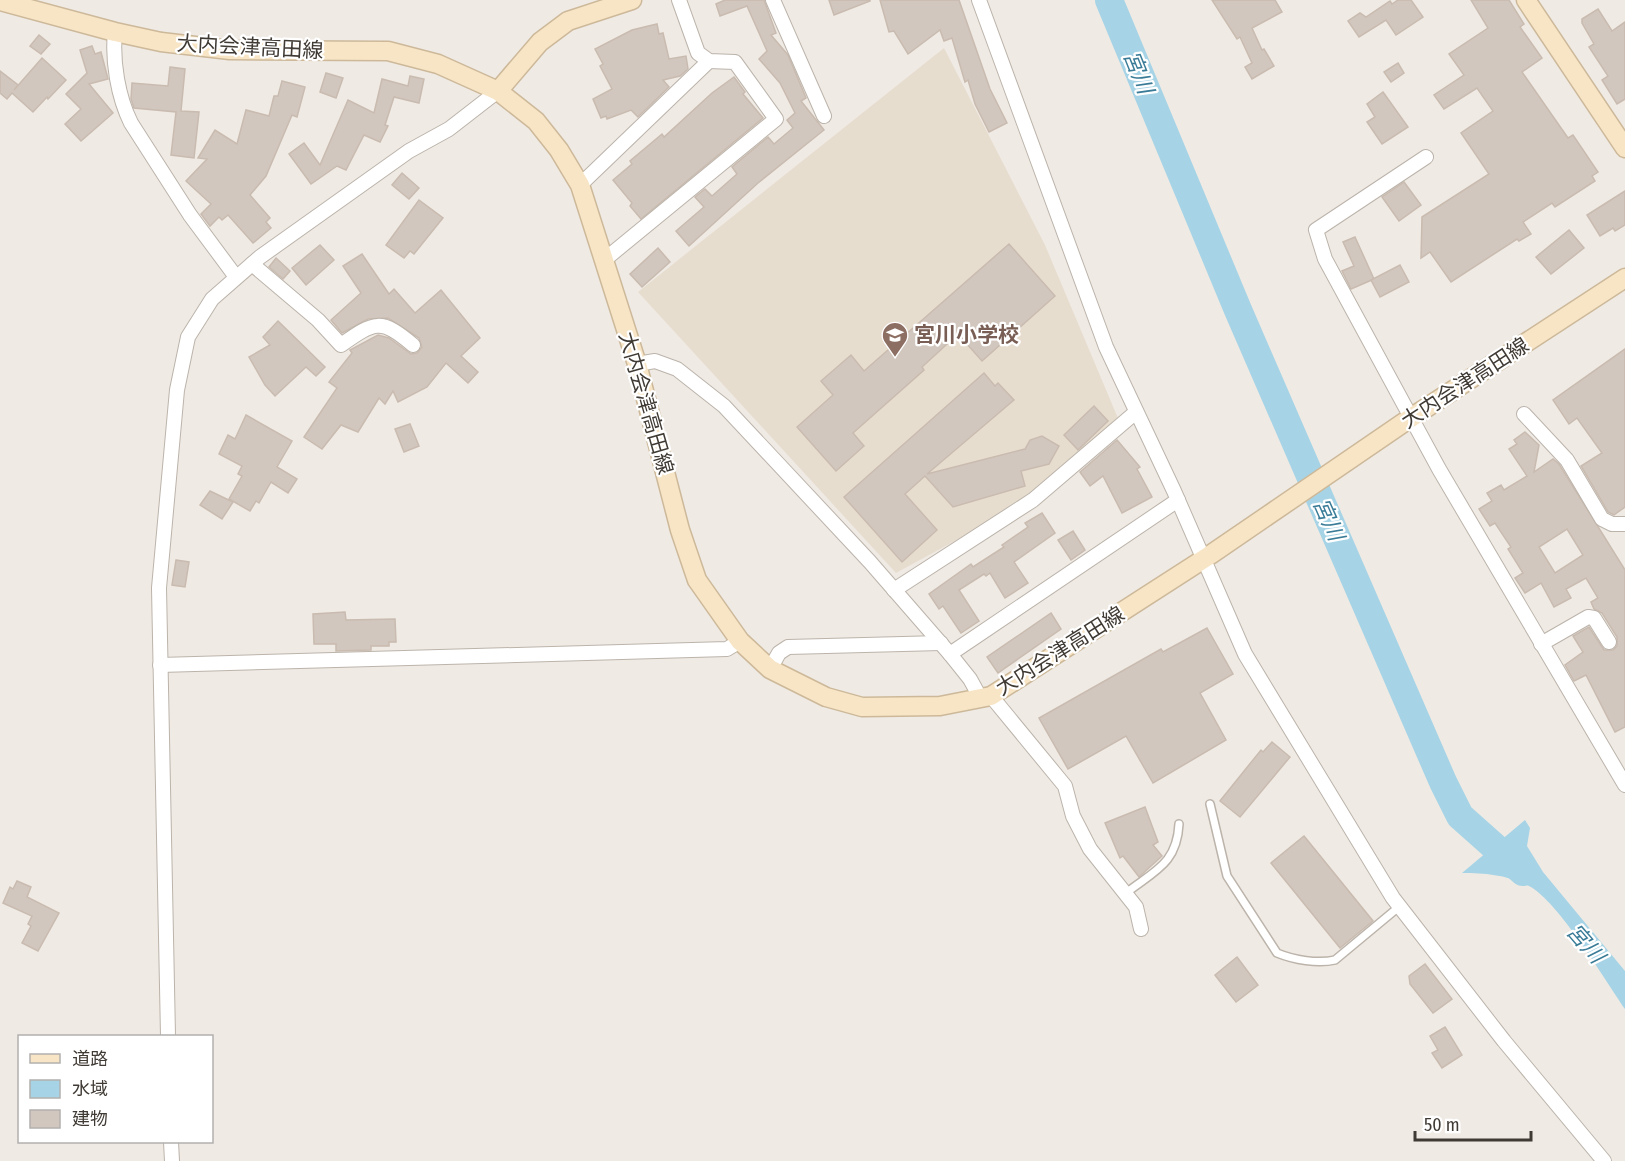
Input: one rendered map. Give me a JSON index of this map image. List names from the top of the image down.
{
  "streets": {
    "main road": ["大内会津高田線"]
  },
  "water": ["宮川"],
  "places": {
    "school or university": ["宮川小学校"]
  },
  "legend": ["道路", "水域", "建物"],
  "scale_bar": "50 m"
}
